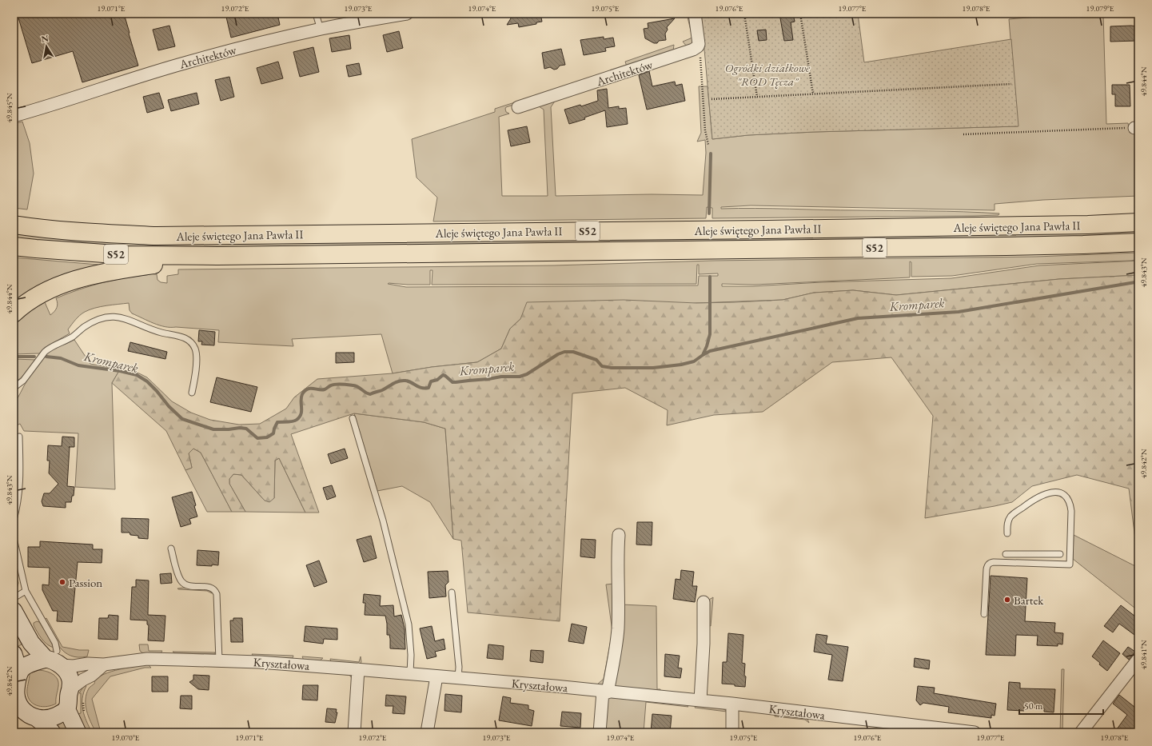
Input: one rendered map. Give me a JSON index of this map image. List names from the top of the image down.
{
  "streets": {
    "highway": ["Aleje świętego Jana Pawła II", "S52"],
    "street": ["Architektów", "Kryształowa"]
  },
  "water": ["Kromparek"],
  "parks": ["Ogródki działkowe \"ROD Tęcza\""],
  "places": ["Passion", "Bartek"],
  "scale_bar": "50 m",
  "north": "top",
  "coordinates": [
    "19.071°E",
    "19.072°E",
    "19.073°E",
    "19.074°E",
    "19.075°E",
    "19.076°E",
    "19.077°E",
    "19.078°E",
    "19.079°E",
    "49.844°N",
    "49.845°N",
    "49.843°N",
    "49.842°N",
    "49.841°N",
    "19.070°E"
  ]
}
